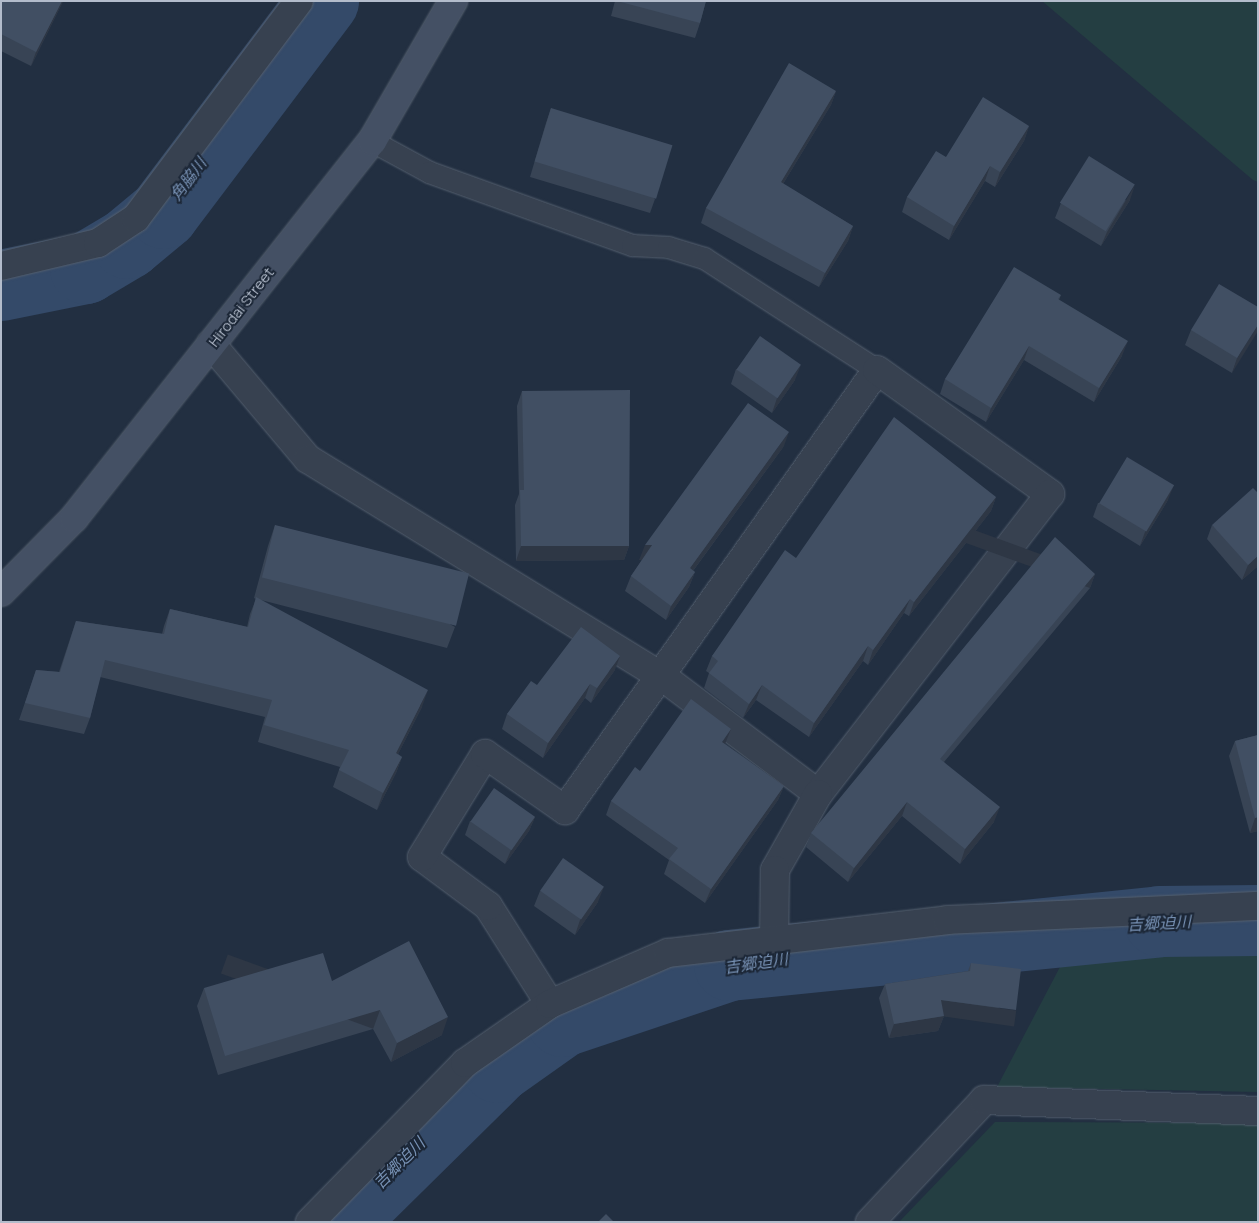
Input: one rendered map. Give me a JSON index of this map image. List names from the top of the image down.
{
  "streets": {
    "street": ["Hirodai Street"]
  },
  "water": ["角脇川", "吉郷迫川"]
}
